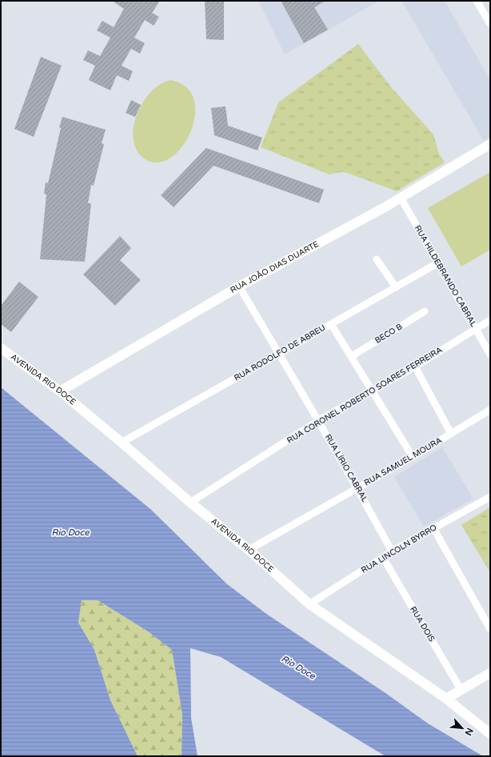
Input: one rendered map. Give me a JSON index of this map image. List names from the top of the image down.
{
  "streets": {
    "street": [
      "RUA JOÃO DIAS DUARTE",
      "RUA HILDEBRANDO CABRAL",
      "BECO B",
      "RUA RODOLFO DE ABREU",
      "AVENIDA RIO DOCE",
      "RUA CORONEL ROBERTO SOARES FERREIRA",
      "RUA SAMUEL MOURA",
      "RUA LÍRIO CABRAL",
      "RUA LINCOLN BYRRO",
      "RUA DOIS"
    ]
  },
  "crossings": [
    ["RUA JOÃO DIAS DUARTE", "RUA HILDEBRANDO CABRAL"],
    ["RUA JOÃO DIAS DUARTE", "AVENIDA RIO DOCE"],
    ["RUA JOÃO DIAS DUARTE", "RUA LÍRIO CABRAL"],
    ["RUA HILDEBRANDO CABRAL", "RUA RODOLFO DE ABREU"],
    ["RUA HILDEBRANDO CABRAL", "RUA CORONEL ROBERTO SOARES FERREIRA"],
    ["RUA RODOLFO DE ABREU", "AVENIDA RIO DOCE"],
    ["RUA RODOLFO DE ABREU", "RUA LÍRIO CABRAL"],
    ["AVENIDA RIO DOCE", "RUA CORONEL ROBERTO SOARES FERREIRA"],
    ["AVENIDA RIO DOCE", "RUA SAMUEL MOURA"],
    ["AVENIDA RIO DOCE", "RUA LINCOLN BYRRO"],
    ["RUA CORONEL ROBERTO SOARES FERREIRA", "RUA LÍRIO CABRAL"],
    ["RUA SAMUEL MOURA", "RUA LÍRIO CABRAL"],
    ["RUA LÍRIO CABRAL", "RUA LINCOLN BYRRO"],
    ["RUA LINCOLN BYRRO", "RUA DOIS"]
  ],
  "water": ["Rio Doce"],
  "north": "bottom right"
}
